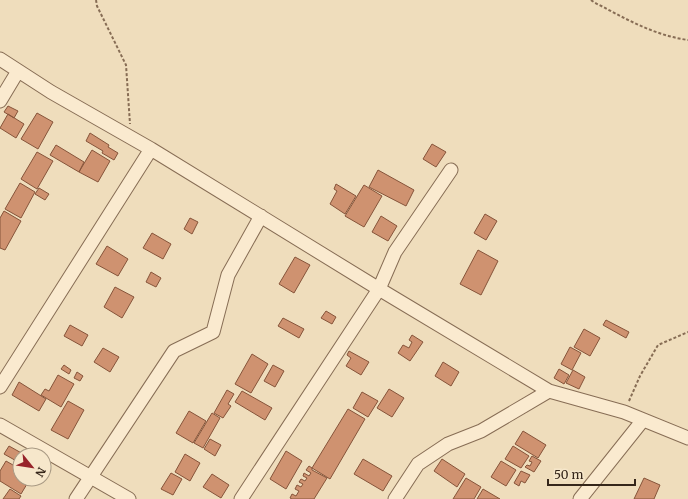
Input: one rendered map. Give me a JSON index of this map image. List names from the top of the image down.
{
  "scale_bar": "50 m",
  "north": "bottom right"
}
